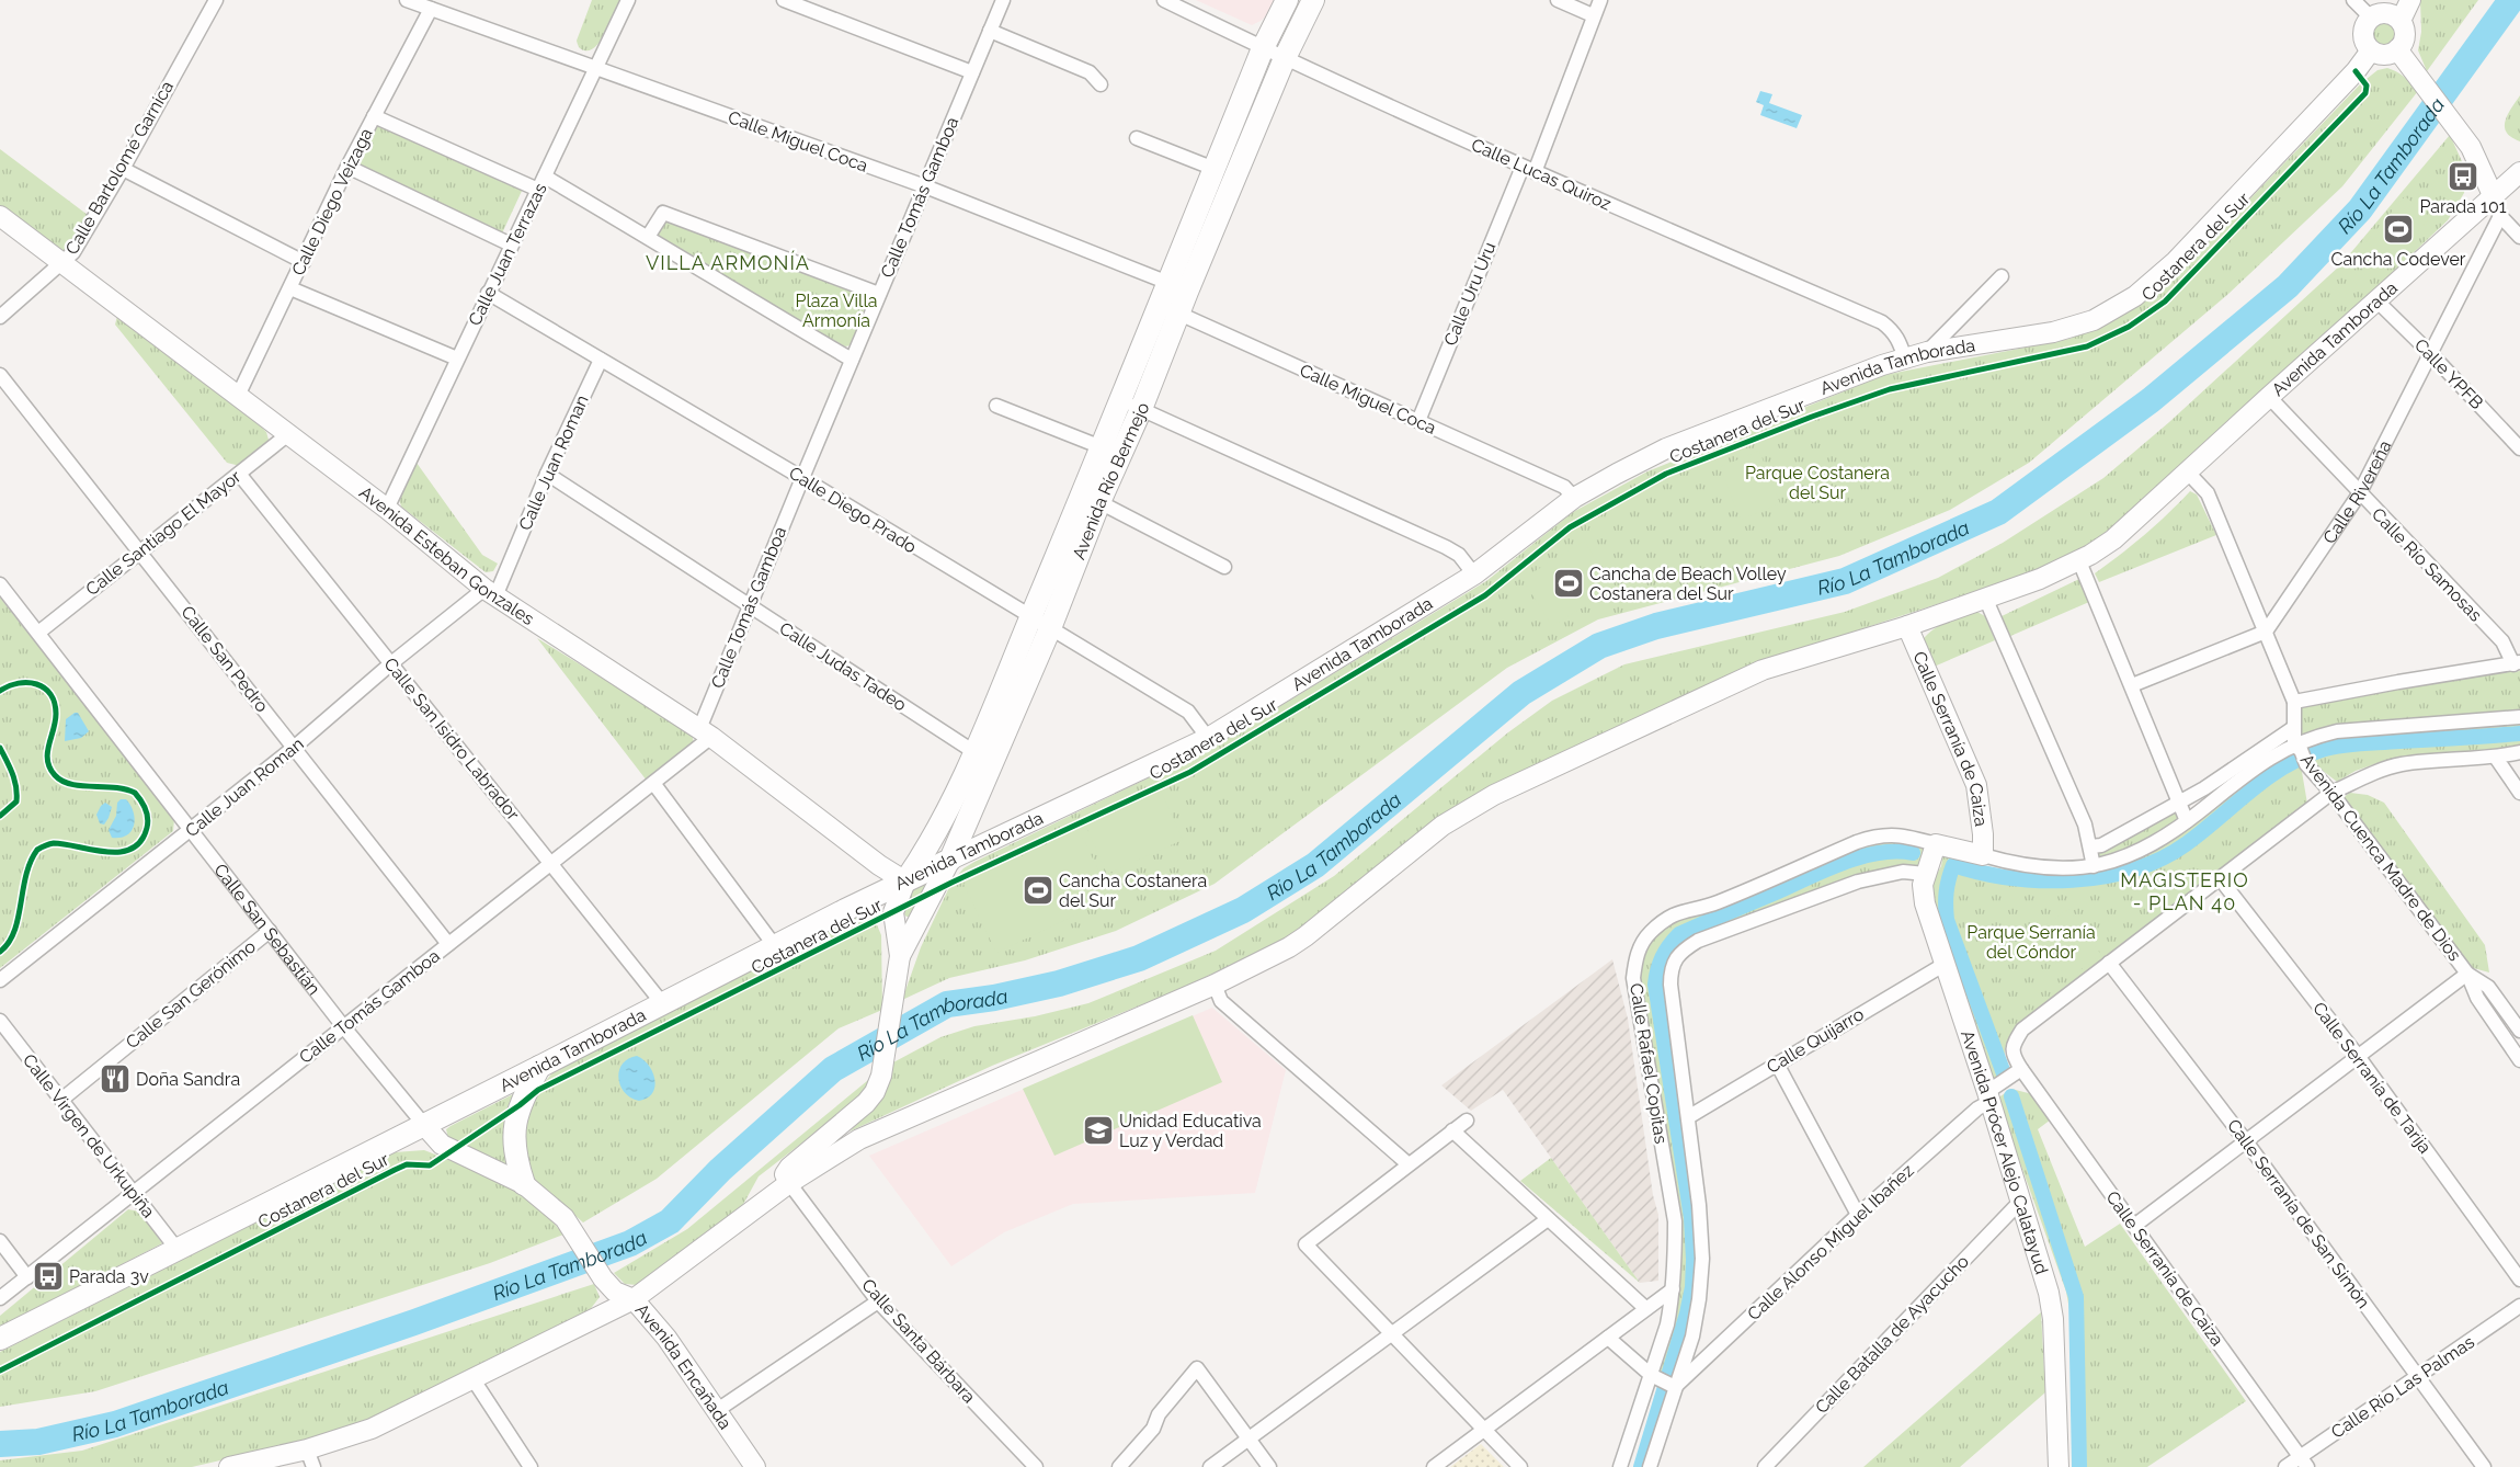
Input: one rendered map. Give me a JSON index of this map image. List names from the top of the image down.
{
  "streets": {
    "main road": [
      "Avenida Tamborada",
      "Avenida Río Bermejo",
      "Avenida Esteban Gonzales",
      "Calle Serranía de Caiza",
      "Calle San Sebastián",
      "Avenida Prócer Alejo Calatayud",
      "Avenida Encañada"
    ],
    "street": [
      "Calle Miguel Coca",
      "Calle Bartolomé Garnica",
      "Calle Lucas Quiroz",
      "Calle Tomás Gamboa",
      "Calle Diego Veizaga",
      "Calle Juan Terrazas",
      "Calle Uru Uru",
      "Calle YPFB",
      "Calle Juan Roman",
      "Calle Rivereña",
      "Calle Diego Prado",
      "Calle Santiago El Mayor",
      "Calle Río Samosas",
      "Calle San Pedro",
      "Calle Judas Tadeo",
      "Calle San Isidro Labrador",
      "Avenida Cuenca Madre de Dios",
      "Calle San Gerónimo",
      "Calle Quijarro",
      "Calle Rafael Copitas",
      "Calle Serranía de Tarija",
      "Calle Virgen de Urkupiña",
      "Calle Serranía de San Simón",
      "Calle Alonso Miguel Ibañez",
      "Calle Batalla de Ayacucho",
      "Calle Santa Bárbara",
      "Calle Río Las Palmas"
    ],
    "cycle path": ["Costanera del Sur"]
  },
  "crossings": [
    ["Calle Miguel Coca", "Calle Tomás Gamboa"],
    ["Calle Miguel Coca", "Calle Diego Veizaga"],
    ["Calle Miguel Coca", "Calle Juan Terrazas"],
    ["Calle Miguel Coca", "Calle Uru Uru"],
    ["Calle Miguel Coca", "Avenida Tamborada"],
    ["Calle Miguel Coca", "Avenida Río Bermejo"],
    ["Calle Bartolomé Garnica", "Avenida Esteban Gonzales"],
    ["Calle Lucas Quiroz", "Calle Uru Uru"],
    ["Calle Lucas Quiroz", "Avenida Tamborada"],
    ["Calle Lucas Quiroz", "Avenida Río Bermejo"],
    ["Calle Tomás Gamboa", "Calle Diego Prado"],
    ["Calle Tomás Gamboa", "Avenida Esteban Gonzales"],
    ["Calle Tomás Gamboa", "Calle San Pedro"],
    ["Calle Tomás Gamboa", "Calle Judas Tadeo"],
    ["Calle Tomás Gamboa", "Calle San Isidro Labrador"],
    ["Calle Tomás Gamboa", "Calle San Sebastián"],
    ["Calle Tomás Gamboa", "Calle Virgen de Urkupiña"],
    ["Calle Diego Veizaga", "Avenida Esteban Gonzales"],
    ["Calle Juan Terrazas", "Calle Diego Prado"],
    ["Calle Juan Terrazas", "Avenida Esteban Gonzales"],
    ["Avenida Tamborada", "Calle YPFB"],
    ["Avenida Tamborada", "Avenida Río Bermejo"],
    ["Avenida Tamborada", "Calle Diego Prado"],
    ["Avenida Tamborada", "Avenida Esteban Gonzales"],
    ["Avenida Tamborada", "Calle Río Samosas"],
    ["Avenida Tamborada", "Calle San Isidro Labrador"],
    ["Avenida Tamborada", "Calle Serranía de Caiza"],
    ["Avenida Tamborada", "Avenida Cuenca Madre de Dios"],
    ["Avenida Tamborada", "Calle San Sebastián"],
    ["Avenida Tamborada", "Calle Virgen de Urkupiña"],
    ["Avenida Tamborada", "Calle Santa Bárbara"],
    ["Avenida Tamborada", "Avenida Encañada"],
    ["Calle YPFB", "Calle Rivereña"],
    ["Calle Juan Roman", "Calle Diego Prado"],
    ["Calle Juan Roman", "Avenida Esteban Gonzales"],
    ["Calle Juan Roman", "Calle San Pedro"],
    ["Calle Juan Roman", "Calle Judas Tadeo"],
    ["Calle Juan Roman", "Calle San Isidro Labrador"],
    ["Calle Juan Roman", "Calle San Sebastián"],
    ["Avenida Río Bermejo", "Calle Diego Prado"],
    ["Avenida Río Bermejo", "Avenida Esteban Gonzales"],
    ["Avenida Río Bermejo", "Calle Judas Tadeo"],
    ["Avenida Río Bermejo", "Calle Santa Bárbara"],
    ["Calle Rivereña", "Calle Río Samosas"],
    ["Calle Rivereña", "Avenida Cuenca Madre de Dios"],
    ["Calle Santiago El Mayor", "Avenida Esteban Gonzales"],
    ["Calle Santiago El Mayor", "Calle San Pedro"],
    ["Calle Santiago El Mayor", "Calle San Isidro Labrador"],
    ["Calle Santiago El Mayor", "Calle San Sebastián"],
    ["Calle Serranía de Caiza", "Calle Alonso Miguel Ibañez"],
    ["Calle Serranía de Caiza", "Calle Río Las Palmas"],
    ["Calle San Sebastián", "Calle San Gerónimo"],
    ["Calle San Sebastián", "Avenida Encañada"],
    ["Calle San Gerónimo", "Calle Virgen de Urkupiña"],
    ["Calle Quijarro", "Avenida Prócer Alejo Calatayud"],
    ["Calle Rafael Copitas", "Avenida Prócer Alejo Calatayud"],
    ["Avenida Prócer Alejo Calatayud", "Calle Alonso Miguel Ibañez"],
    ["Avenida Prócer Alejo Calatayud", "Calle Batalla de Ayacucho"],
    ["Calle Serranía de San Simón", "Calle Río Las Palmas"]
  ],
  "districts": ["VILLA ARMONÍA", "MAGISTERIO - PLAN 40"],
  "water": ["Río La Tamborada"],
  "parks": ["Plaza Villa Armonía", "Parque Costanera del Sur", "Parque Serranía del Cóndor"],
  "places": {
    "bus stop": ["Parada 101", "Parada 3v"],
    "sports": ["Cancha Codever", "Cancha de Beach Volley Costanera del Sur", "Cancha Costanera del Sur"],
    "restaurant": ["Doña Sandra"],
    "school or university": ["Unidad Educativa Luz y Verdad"]
  }
}
